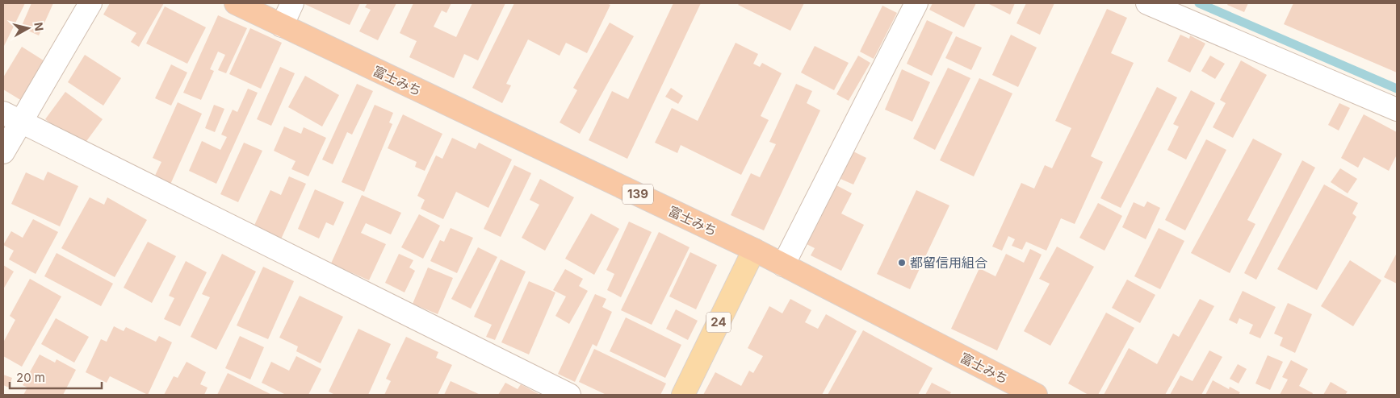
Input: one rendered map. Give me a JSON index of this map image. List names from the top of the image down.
{
  "streets": {
    "highway": ["富士みち", "139"],
    "main road": ["24"]
  },
  "crossings": [
    ["富士みち", "24"]
  ],
  "places": ["都留信用組合"],
  "scale_bar": "20 m",
  "north": "right"
}
